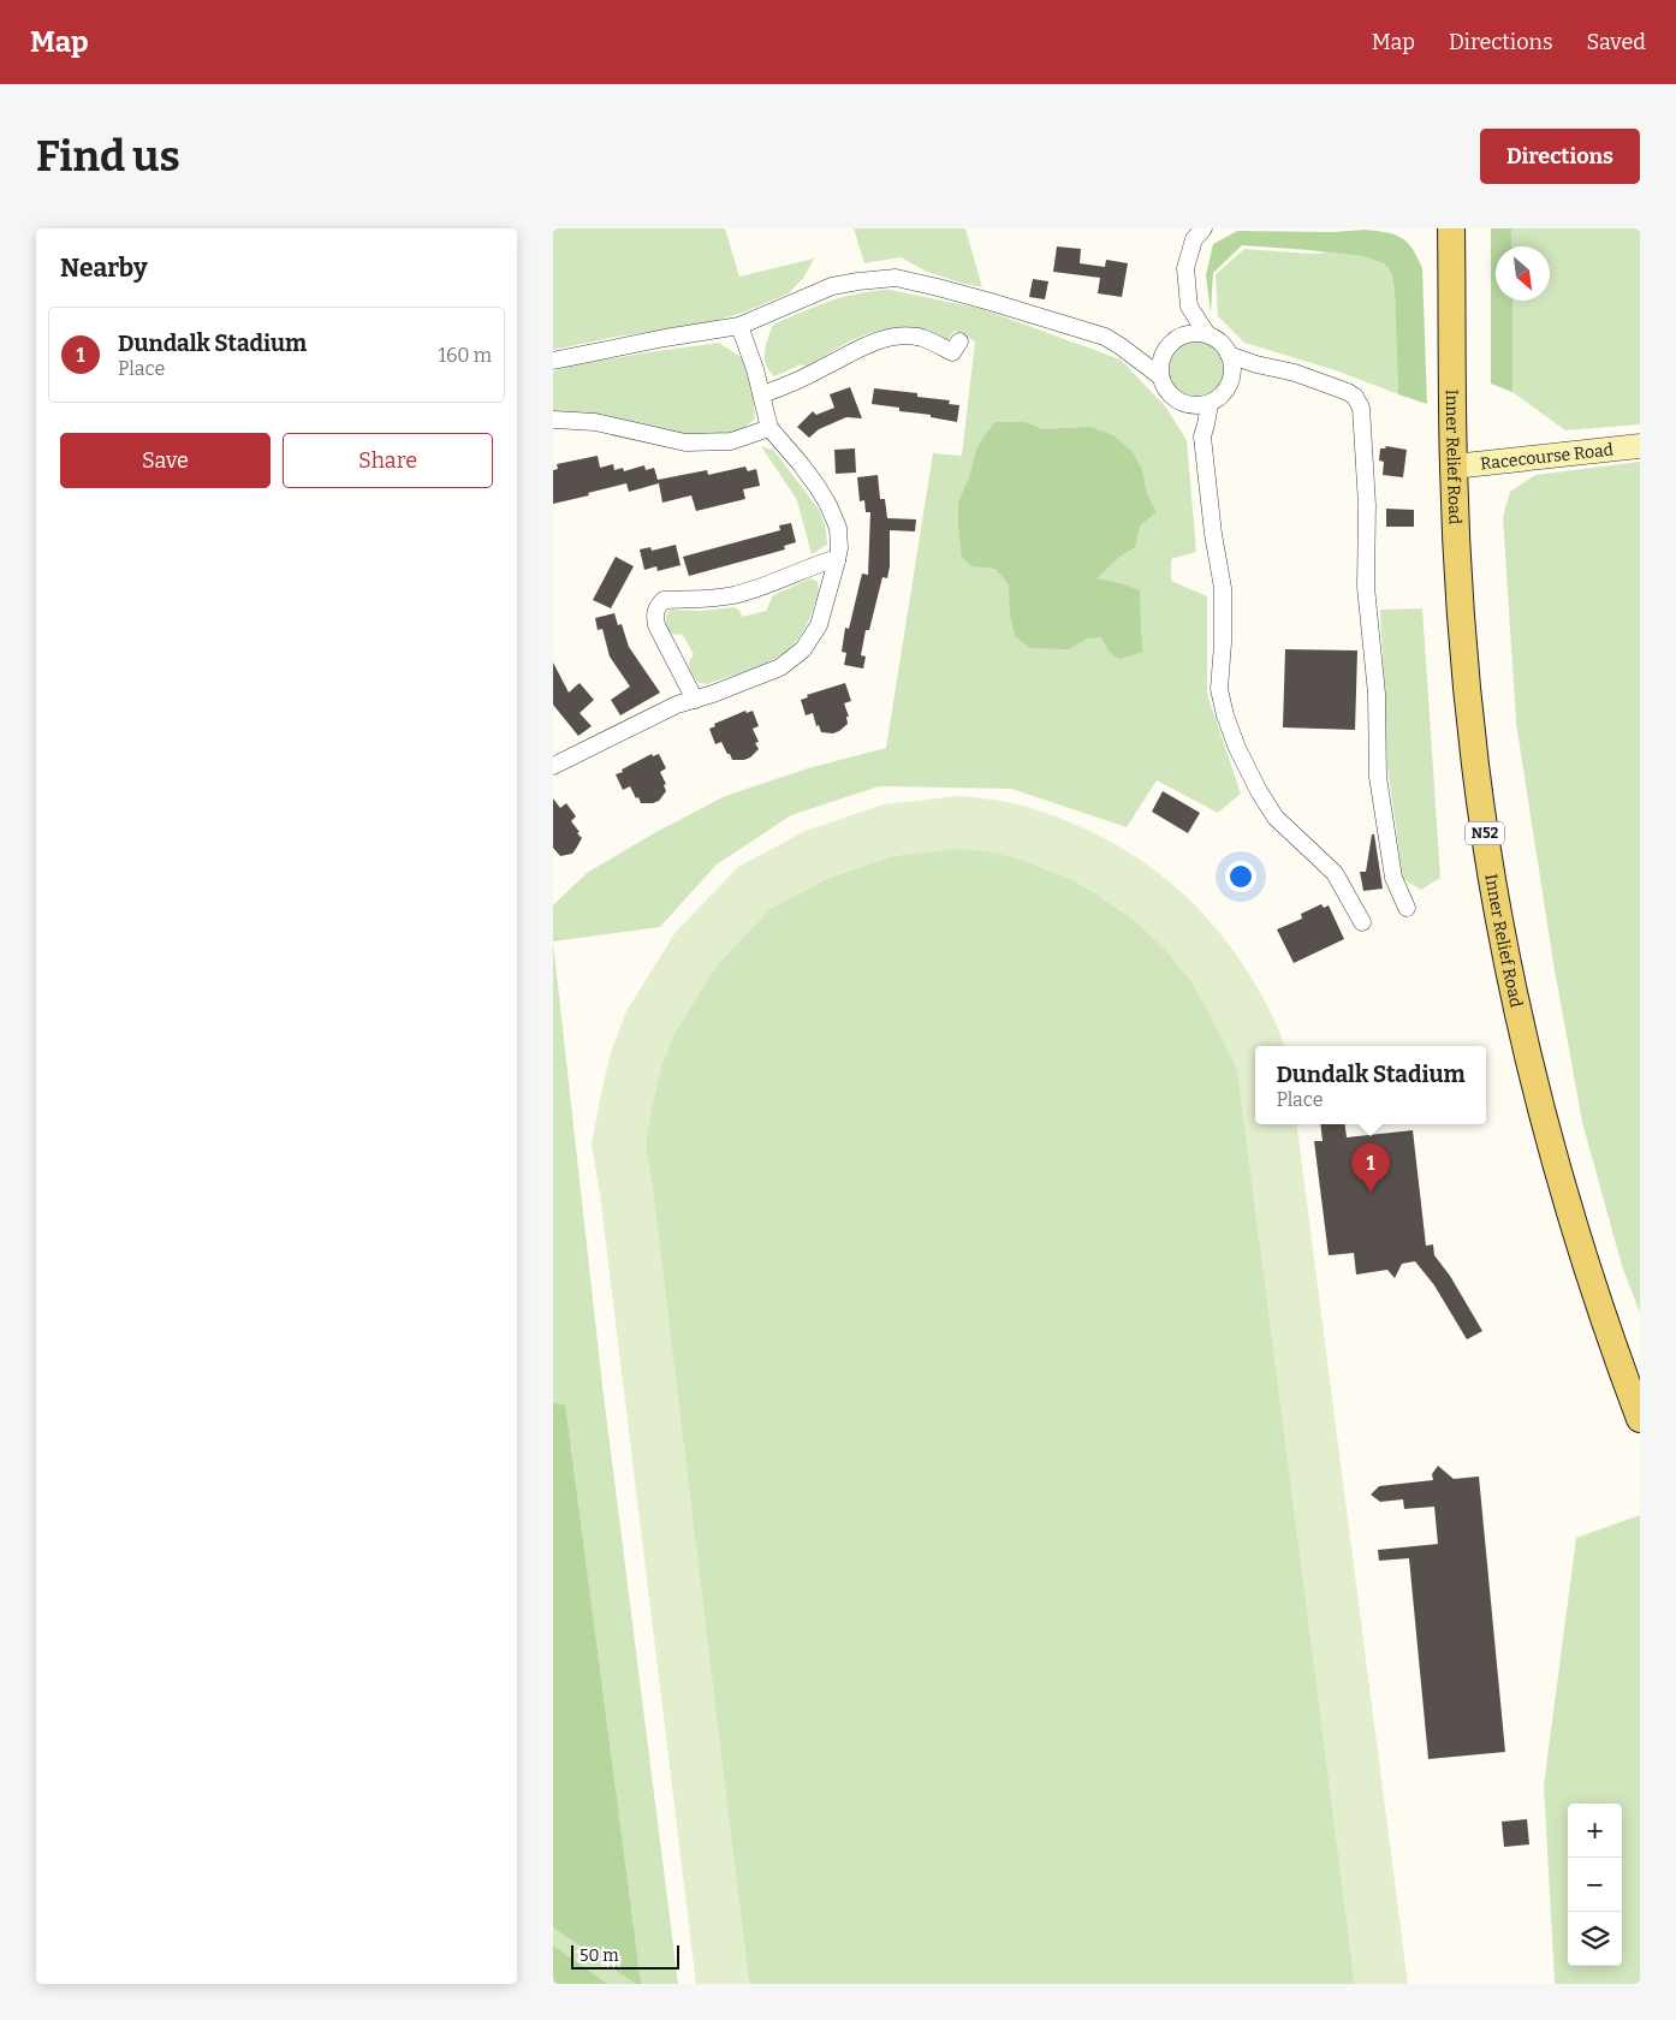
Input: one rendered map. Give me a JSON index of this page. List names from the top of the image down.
{
  "streets": {
    "main road": ["Inner Relief Road", "N52"],
    "street": ["Racecourse Road"]
  },
  "crossings": [
    ["Inner Relief Road", "Racecourse Road"]
  ],
  "scale_bar": "50 m",
  "north": "bottom right",
  "page": {
    "header": "Map",
    "nav": ["Map", "Directions", "Saved"],
    "buttons": [
      "Directions",
      ["Save", "Share"]
    ],
    "title": "Find us",
    "heading": "Nearby",
    "list": [
      {
        "mark": "1",
        "name": "Dundalk Stadium",
        "note": "Place",
        "value": "160 m"
      }
    ],
    "popup": ["Dundalk Stadium", "Place"],
    "pins": "1",
    "map_buttons": ["+", "−"],
    "scale": "50 m"
  }
}
